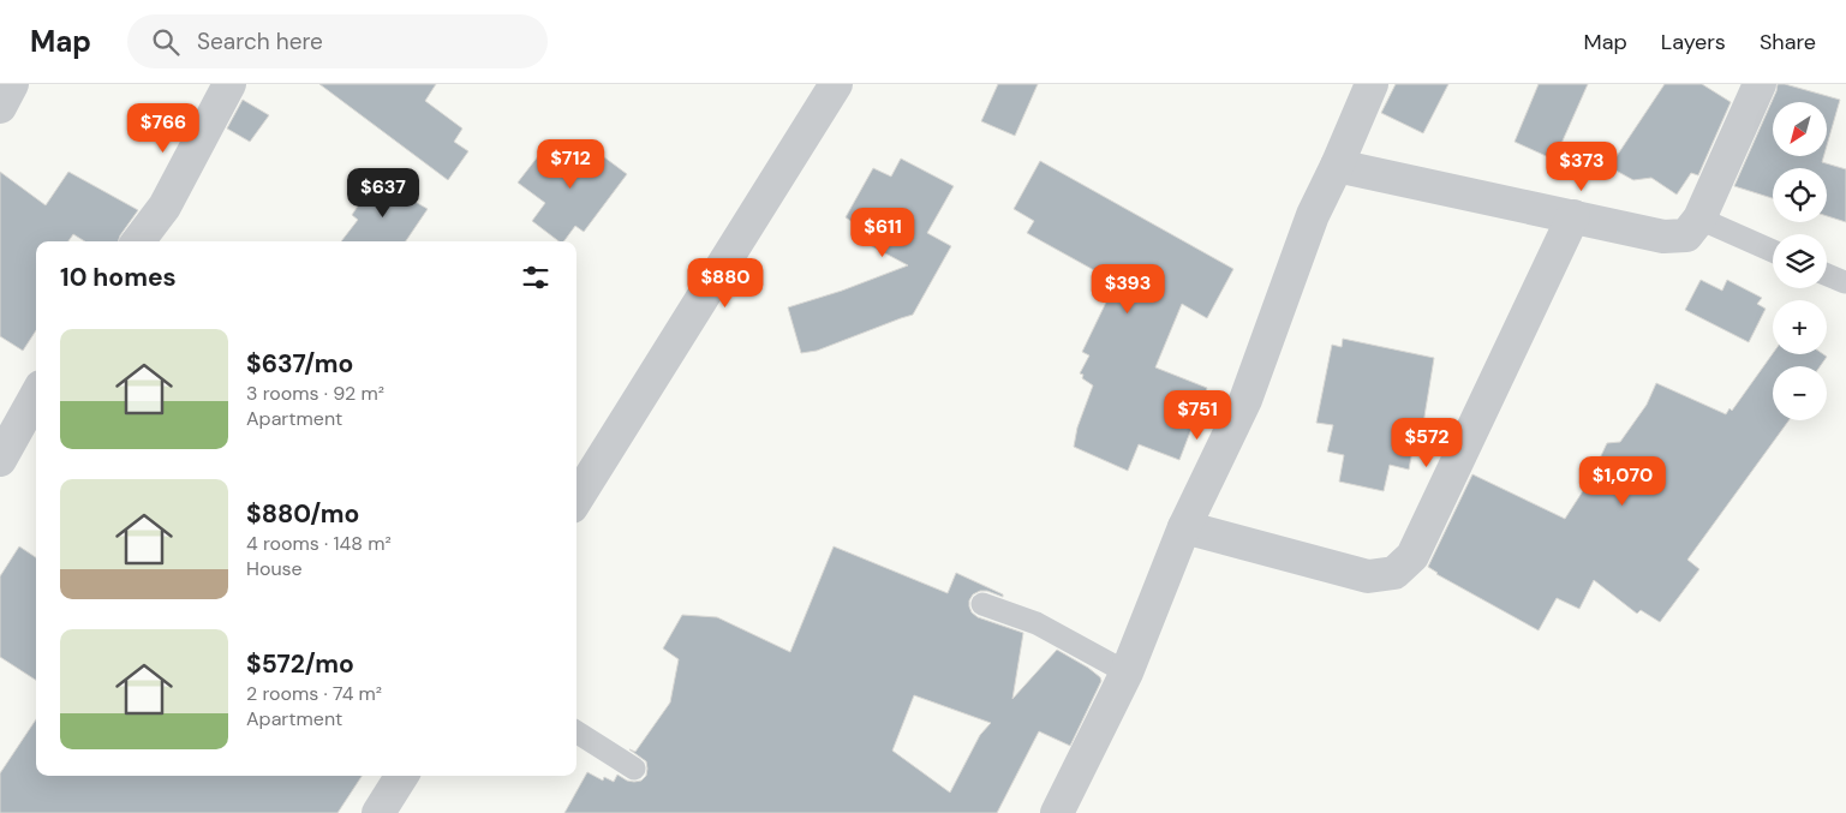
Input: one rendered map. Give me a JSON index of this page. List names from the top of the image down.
{
  "north": "bottom left",
  "page": {
    "header": "Map",
    "search": "Search here",
    "nav": ["Map", "Layers", "Share"],
    "map_buttons": ["+", "−"],
    "price": [
      "$766",
      "$712",
      "$373",
      "$637",
      "$611",
      "$880",
      "$393",
      "$751",
      "$572",
      "$1,070"
    ],
    "heading": "10 homes",
    "list": [
      {
        "name": "$637/mo",
        "note": "3 rooms · 92 m² · Apartment"
      },
      {
        "name": "$880/mo",
        "note": "4 rooms · 148 m² · House"
      },
      {
        "name": "$572/mo",
        "note": "2 rooms · 74 m² · Apartment"
      }
    ]
  }
}
